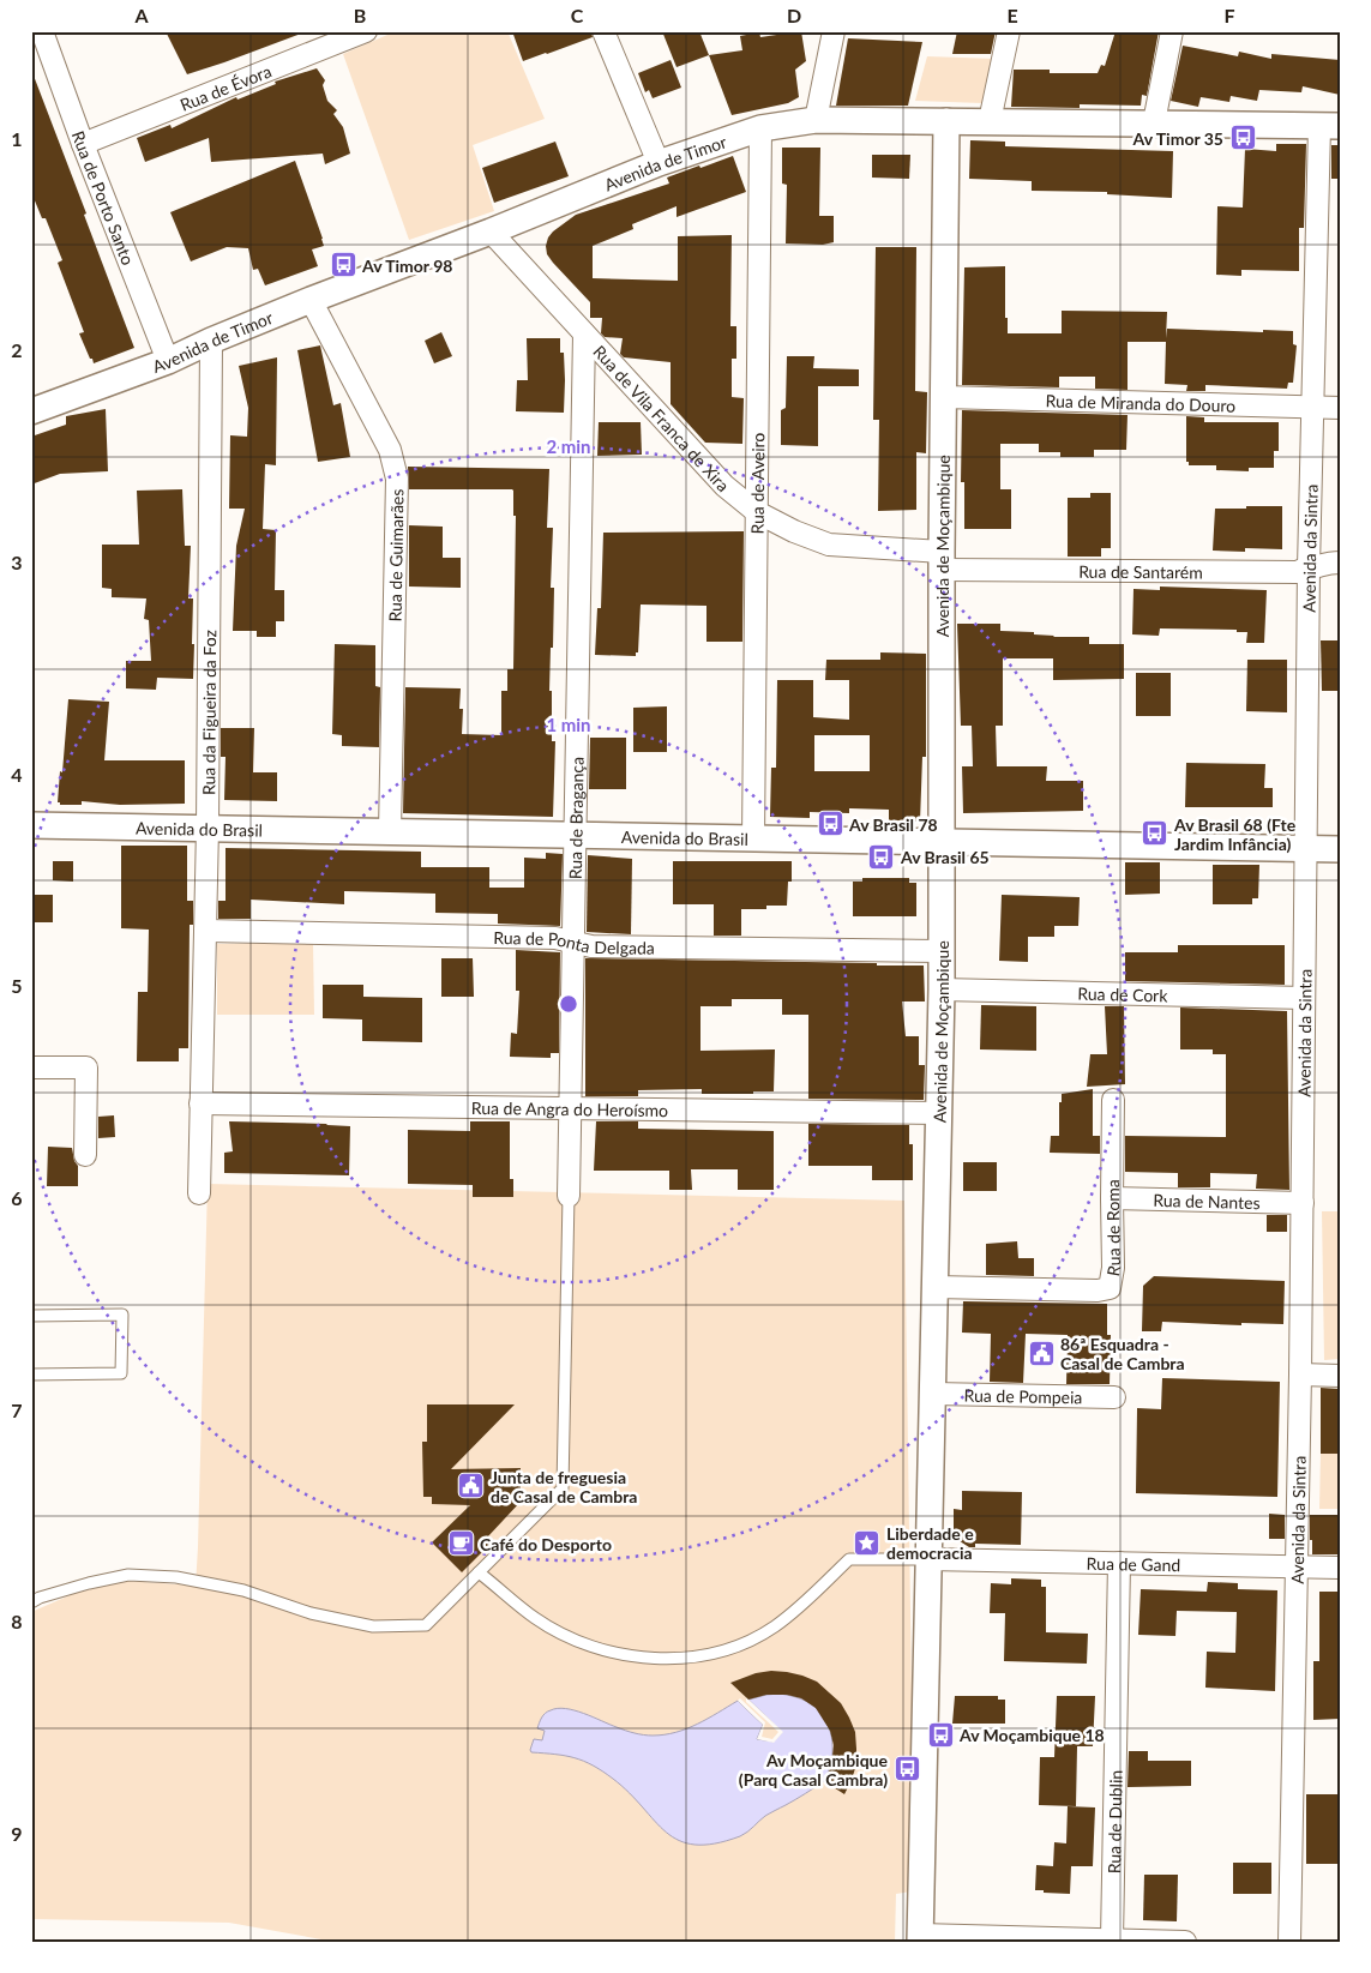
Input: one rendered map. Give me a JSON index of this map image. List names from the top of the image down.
{
  "streets": {
    "street": [
      "Rua de Évora",
      "Avenida de Timor",
      "Rua de Porto Santo",
      "Rua de Miranda do Douro",
      "Rua de Vila Franca de Xira",
      "Rua de Aveiro",
      "Avenida de Moçambique",
      "Avenida da Sintra",
      "Rua de Guimarães",
      "Rua de Santarém",
      "Rua da Figueira da Foz",
      "Rua de Bragança",
      "Avenida do Brasil",
      "Rua de Ponta Delgada",
      "Rua de Cork",
      "Rua de Angra do Heroísmo",
      "Rua de Nantes",
      "Rua de Roma",
      "Rua de Pompeia",
      "Rua de Gand",
      "Rua de Dublin"
    ]
  },
  "crossings": [
    ["Rua de Évora", "Rua de Porto Santo"],
    ["Avenida de Timor", "Rua de Porto Santo"],
    ["Avenida de Timor", "Rua de Vila Franca de Xira"],
    ["Avenida de Timor", "Rua de Aveiro"],
    ["Avenida de Timor", "Avenida de Moçambique"],
    ["Avenida de Timor", "Avenida da Sintra"],
    ["Avenida de Timor", "Rua de Guimarães"],
    ["Avenida de Timor", "Rua da Figueira da Foz"],
    ["Rua de Miranda do Douro", "Avenida de Moçambique"],
    ["Rua de Miranda do Douro", "Avenida da Sintra"],
    ["Rua de Vila Franca de Xira", "Rua de Aveiro"],
    ["Rua de Vila Franca de Xira", "Avenida de Moçambique"],
    ["Rua de Vila Franca de Xira", "Rua de Santarém"],
    ["Rua de Vila Franca de Xira", "Rua de Bragança"],
    ["Rua de Aveiro", "Avenida do Brasil"],
    ["Avenida de Moçambique", "Rua de Santarém"],
    ["Avenida de Moçambique", "Avenida do Brasil"],
    ["Avenida de Moçambique", "Rua de Ponta Delgada"],
    ["Avenida de Moçambique", "Rua de Cork"],
    ["Avenida de Moçambique", "Rua de Angra do Heroísmo"],
    ["Avenida de Moçambique", "Rua de Roma"],
    ["Avenida de Moçambique", "Rua de Pompeia"],
    ["Avenida de Moçambique", "Rua de Gand"],
    ["Avenida da Sintra", "Rua de Santarém"],
    ["Avenida da Sintra", "Avenida do Brasil"],
    ["Avenida da Sintra", "Rua de Cork"],
    ["Avenida da Sintra", "Rua de Nantes"],
    ["Avenida da Sintra", "Rua de Gand"],
    ["Rua de Guimarães", "Avenida do Brasil"],
    ["Rua da Figueira da Foz", "Avenida do Brasil"],
    ["Rua da Figueira da Foz", "Rua de Ponta Delgada"],
    ["Rua da Figueira da Foz", "Rua de Angra do Heroísmo"],
    ["Rua de Bragança", "Avenida do Brasil"],
    ["Rua de Bragança", "Rua de Ponta Delgada"],
    ["Rua de Bragança", "Rua de Angra do Heroísmo"],
    ["Rua de Nantes", "Rua de Roma"],
    ["Rua de Gand", "Rua de Dublin"]
  ],
  "places": {
    "bus stop": [
      "Av Timor 35",
      "Av Timor 98",
      "Av Brasil 78",
      "Av Brasil 68 (Fte Jardim Infância)",
      "Av Brasil 65",
      "Av Moçambique 18",
      "Av Moçambique (Parq Casal Cambra)"
    ],
    "public building": ["86ª Esquadra - Casal de Cambra", "Junta de freguesia de Casal de Cambra"],
    "place": ["Liberdade e democracia"],
    "cafe": ["Café do Desporto"]
  },
  "grid": {
    "columns": [
      "A",
      "B",
      "C",
      "D",
      "E",
      "F"
    ],
    "rows": [
      "1",
      "2",
      "3",
      "4",
      "5",
      "6",
      "7",
      "8",
      "9"
    ]
  },
  "rings": ["2 min", "1 min"]
}
